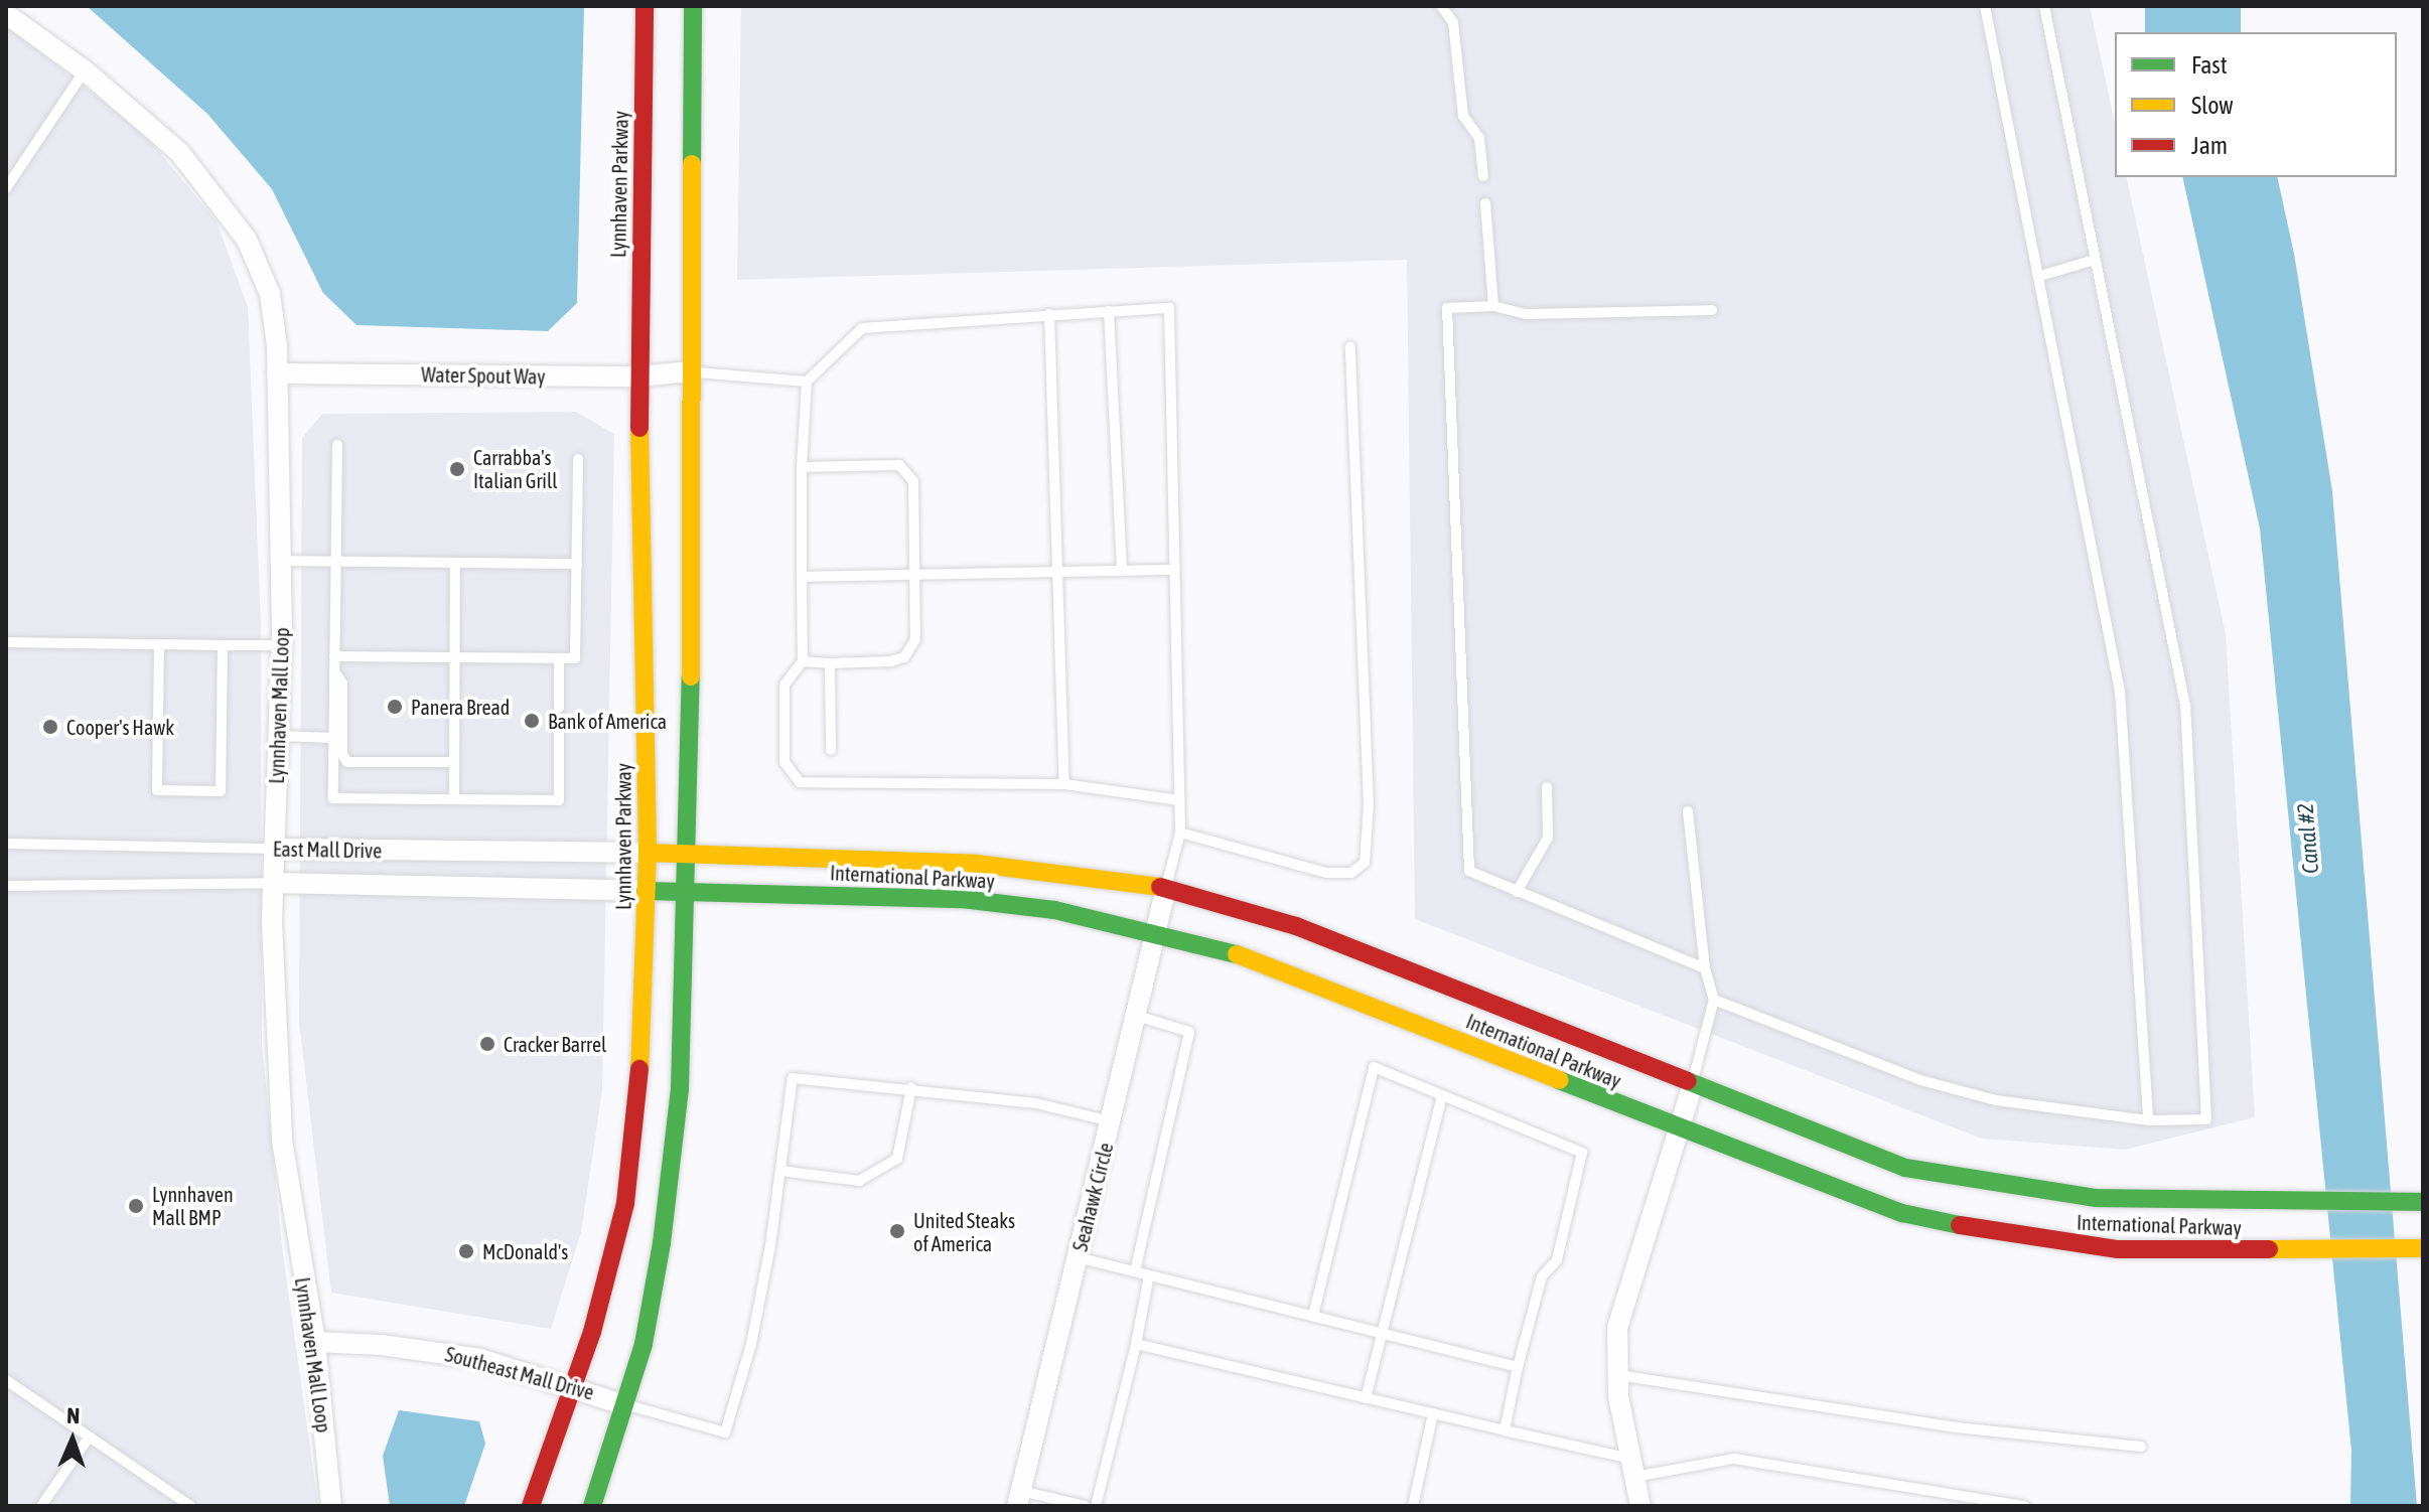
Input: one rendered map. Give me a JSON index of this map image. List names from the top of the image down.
{
  "streets": {
    "main road": ["Lynnhaven Parkway", "International Parkway"],
    "street": [
      "Water Spout Way",
      "Lynnhaven Mall Loop",
      "East Mall Drive",
      "Seahawk Circle",
      "Southeast Mall Drive"
    ]
  },
  "crossings": [
    ["Lynnhaven Parkway", "Water Spout Way"],
    ["Lynnhaven Parkway", "East Mall Drive"],
    ["Lynnhaven Parkway", "International Parkway"],
    ["Lynnhaven Parkway", "Southeast Mall Drive"],
    ["Water Spout Way", "Lynnhaven Mall Loop"],
    ["Lynnhaven Mall Loop", "East Mall Drive"],
    ["Lynnhaven Mall Loop", "Southeast Mall Drive"],
    ["East Mall Drive", "International Parkway"],
    ["International Parkway", "Seahawk Circle"]
  ],
  "water": ["Canal #2"],
  "places": [
    "Carrabba's Italian Grill",
    "Panera Bread",
    "Bank of America",
    "Cooper's Hawk",
    "Cracker Barrel",
    "Lynnhaven Mall BMP",
    "United Steaks of America",
    "McDonald's"
  ],
  "legend": ["Fast", "Slow", "Jam"],
  "north": "top"
}
